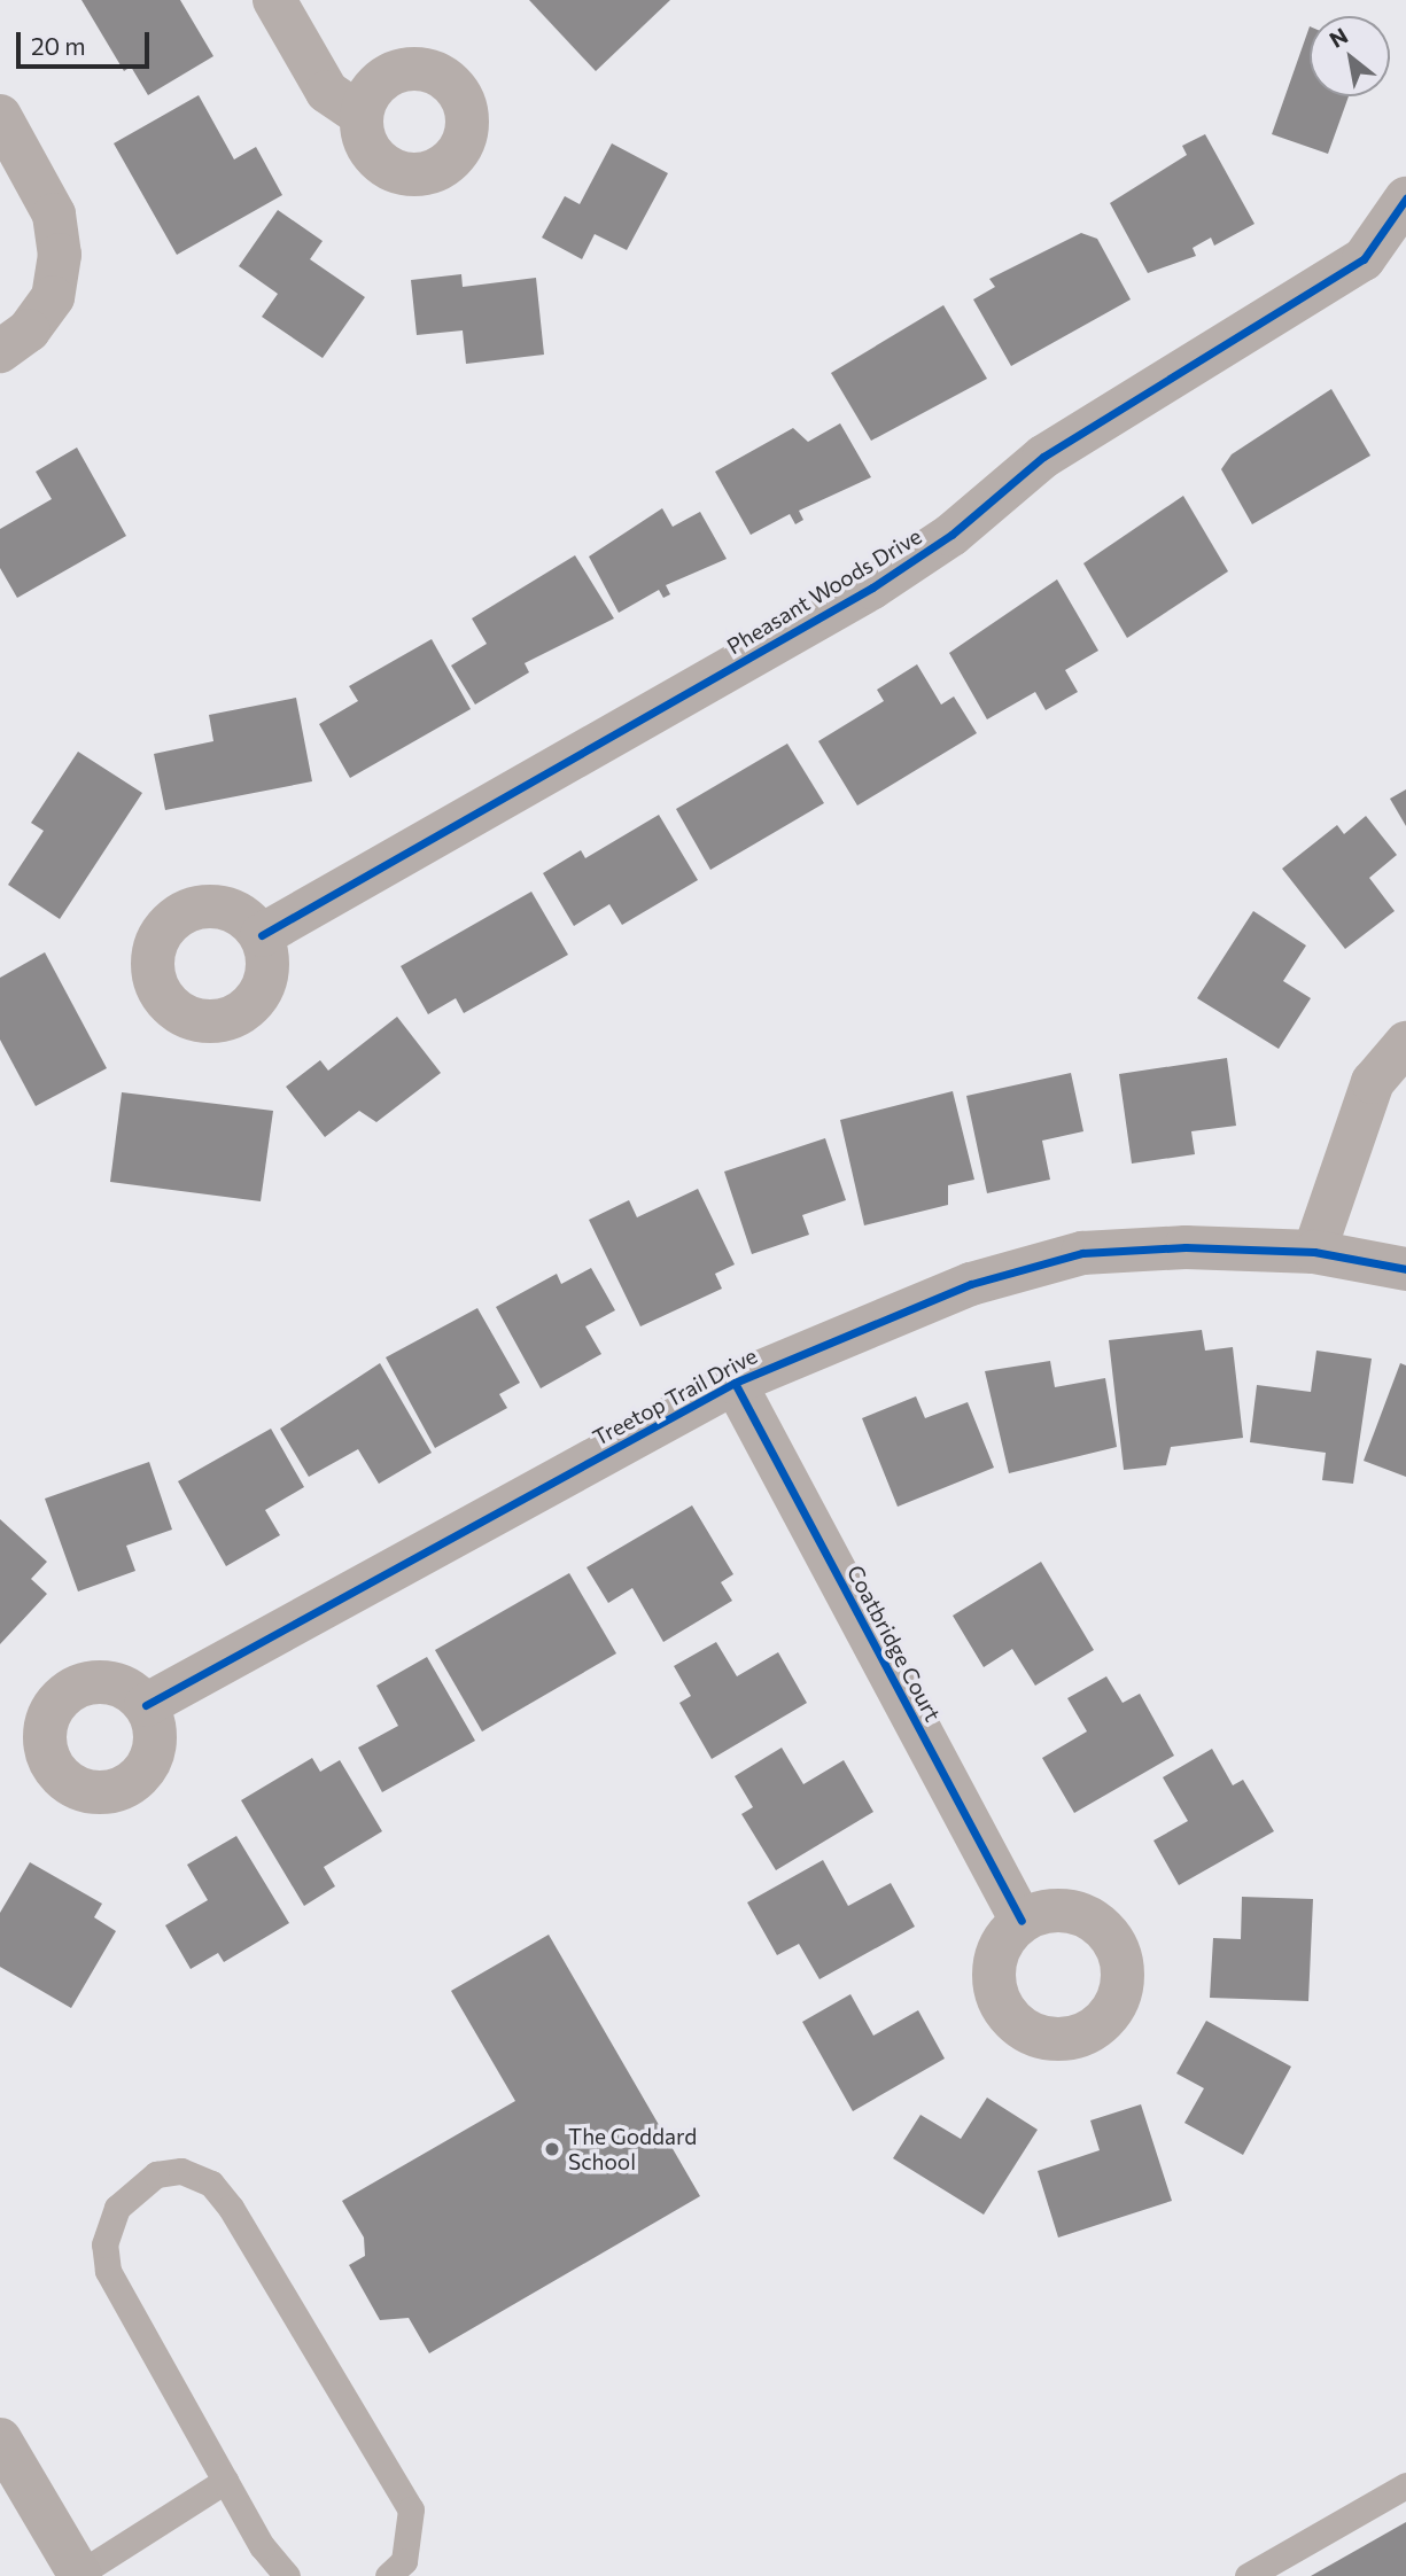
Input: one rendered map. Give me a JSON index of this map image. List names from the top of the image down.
{
  "streets": {
    "street": ["Pheasant Woods Drive", "Treetop Trail Drive", "Coatbridge Court"]
  },
  "crossings": [
    ["Treetop Trail Drive", "Coatbridge Court"]
  ],
  "places": ["The Goddard School"],
  "scale_bar": "20 m",
  "north": "top left"
}
